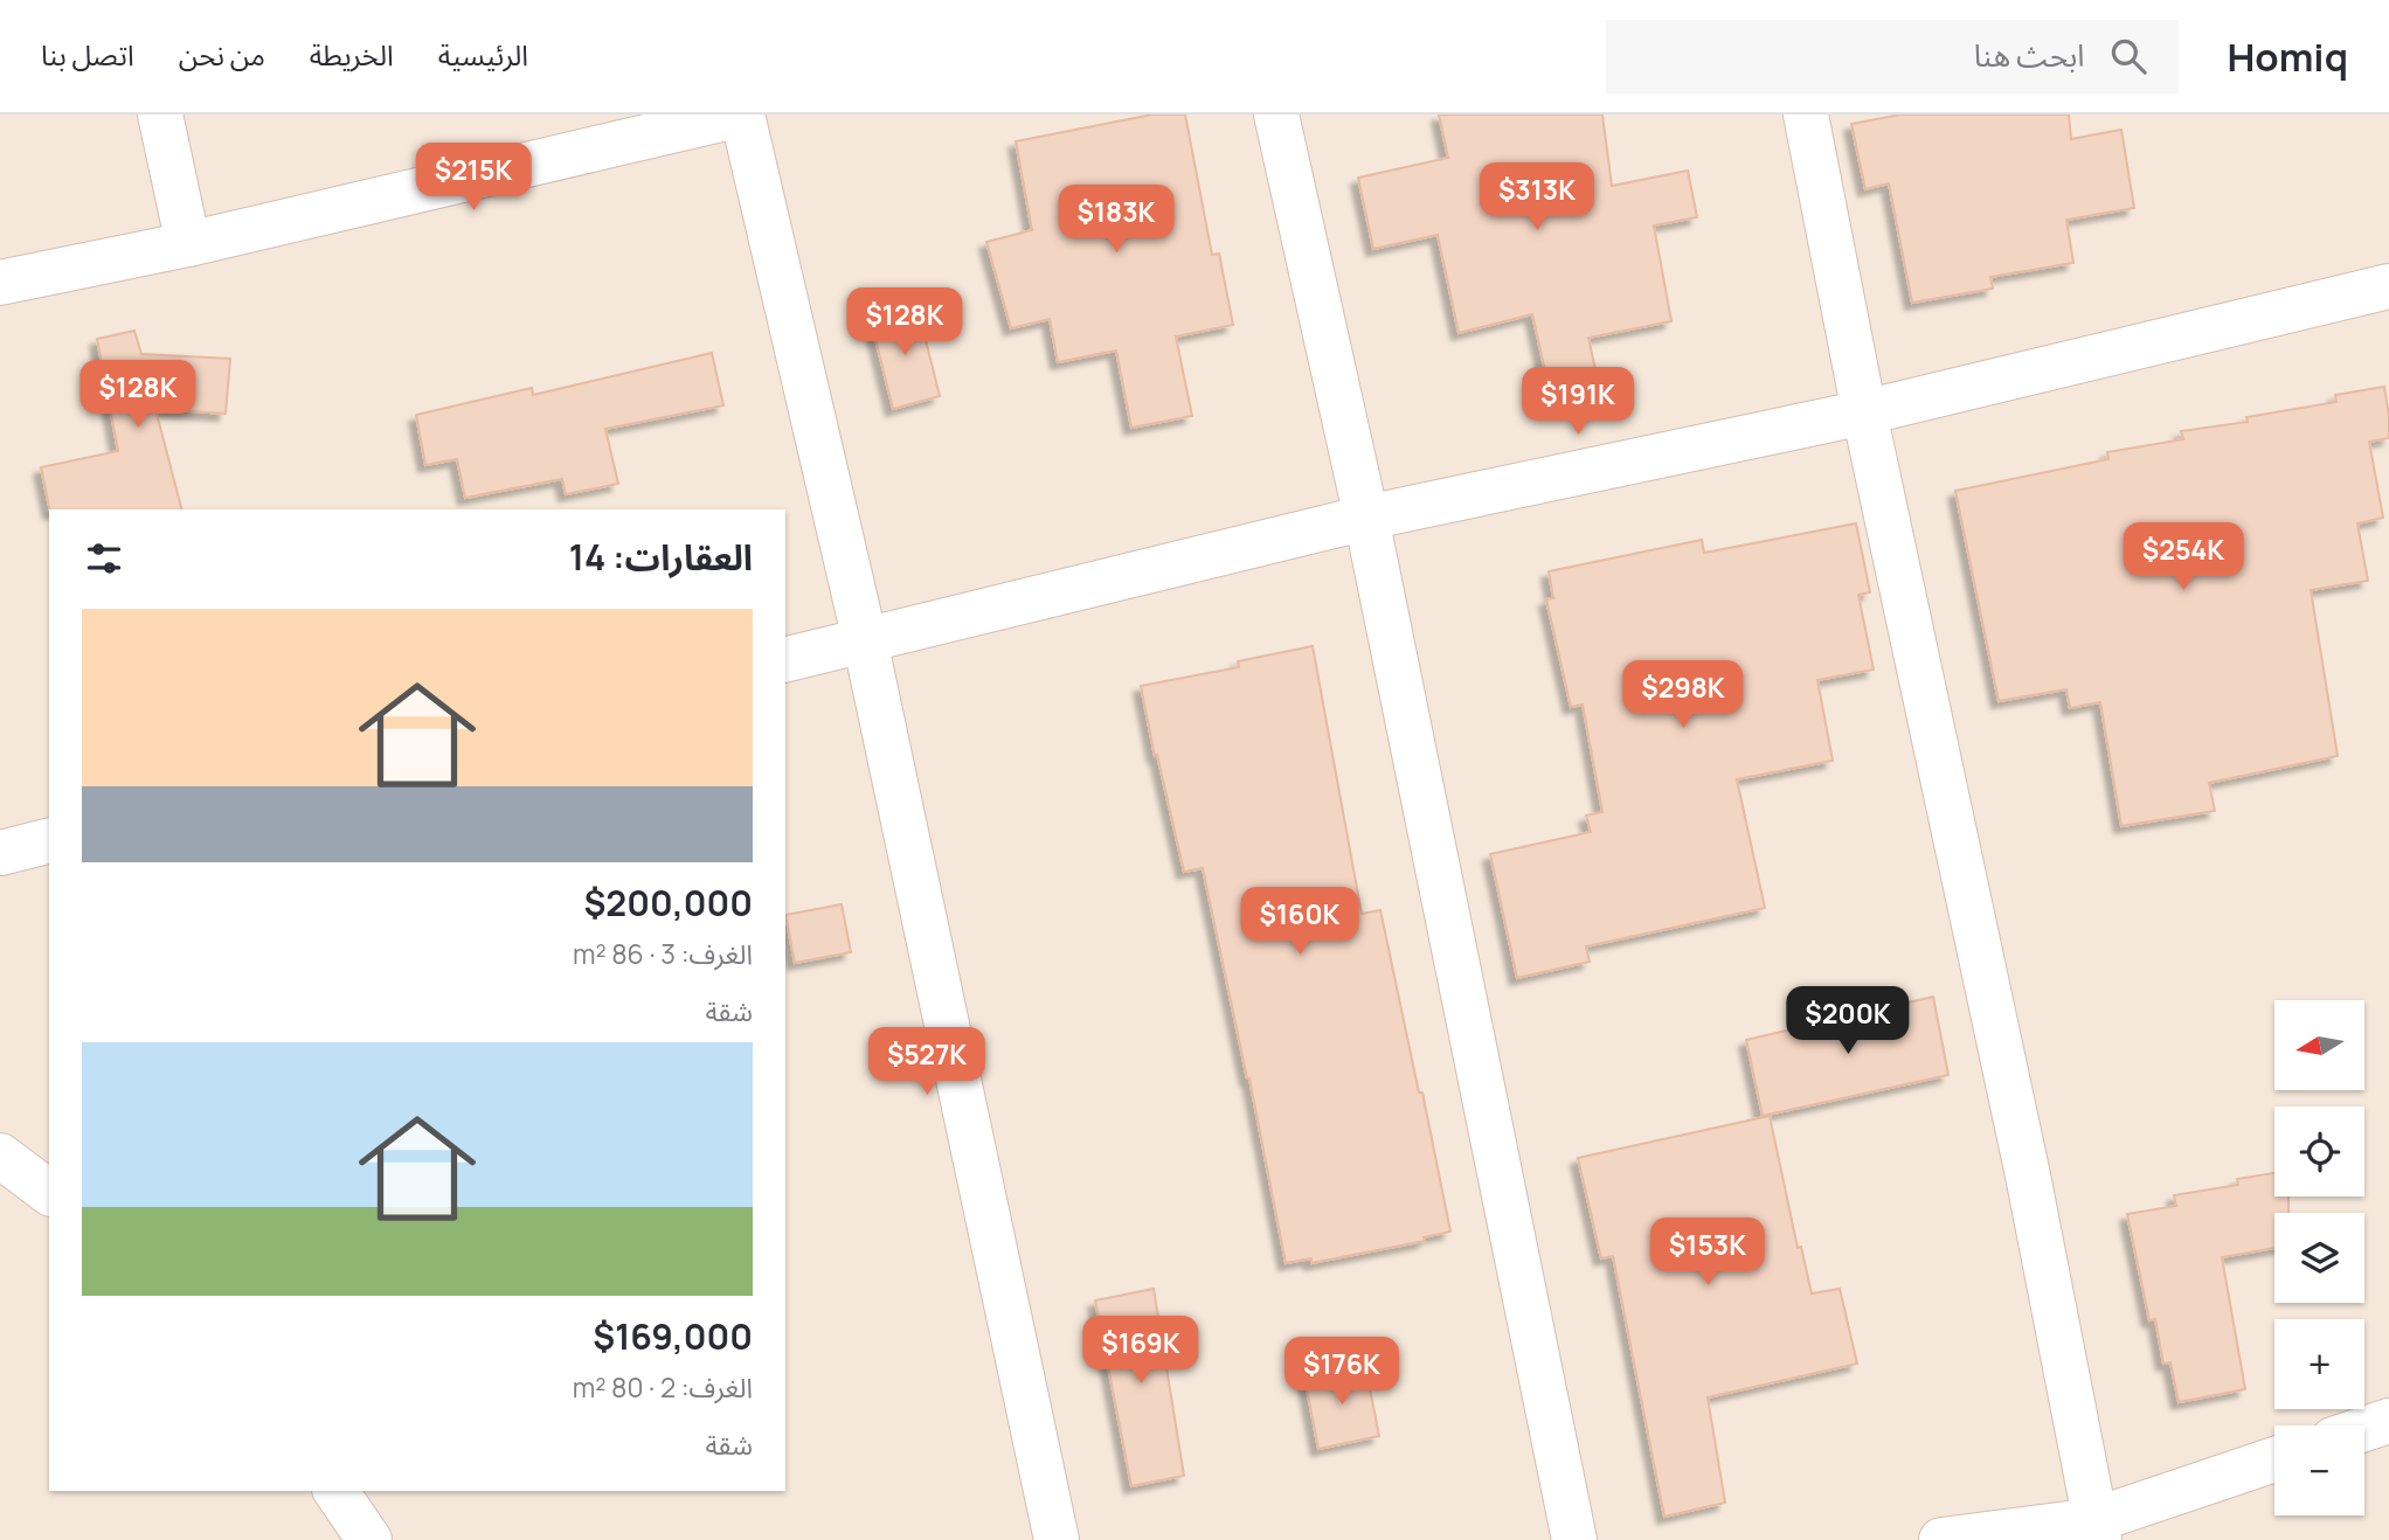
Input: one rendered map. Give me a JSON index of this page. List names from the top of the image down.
{
  "north": "left",
  "page": {
    "header": "Homiq",
    "search": "ابحث هنا",
    "nav": [
      "الرئيسية",
      "الخريطة",
      "من نحن",
      "اتصل بنا"
    ],
    "price": [
      "$215K",
      "$313K",
      "$183K",
      "$128K",
      "$128K",
      "$191K",
      "$254K",
      "$298K",
      "$160K",
      "$200K",
      "$527K",
      "$153K",
      "$169K",
      "$176K"
    ],
    "heading": "العقارات: 14",
    "list": [
      {
        "name": "$200,000",
        "note": "الغرف: 3 · 86 m² · شقة"
      },
      {
        "name": "$169,000",
        "note": "الغرف: 2 · 80 m² · شقة"
      }
    ],
    "map_buttons": ["+", "−"]
  }
}
